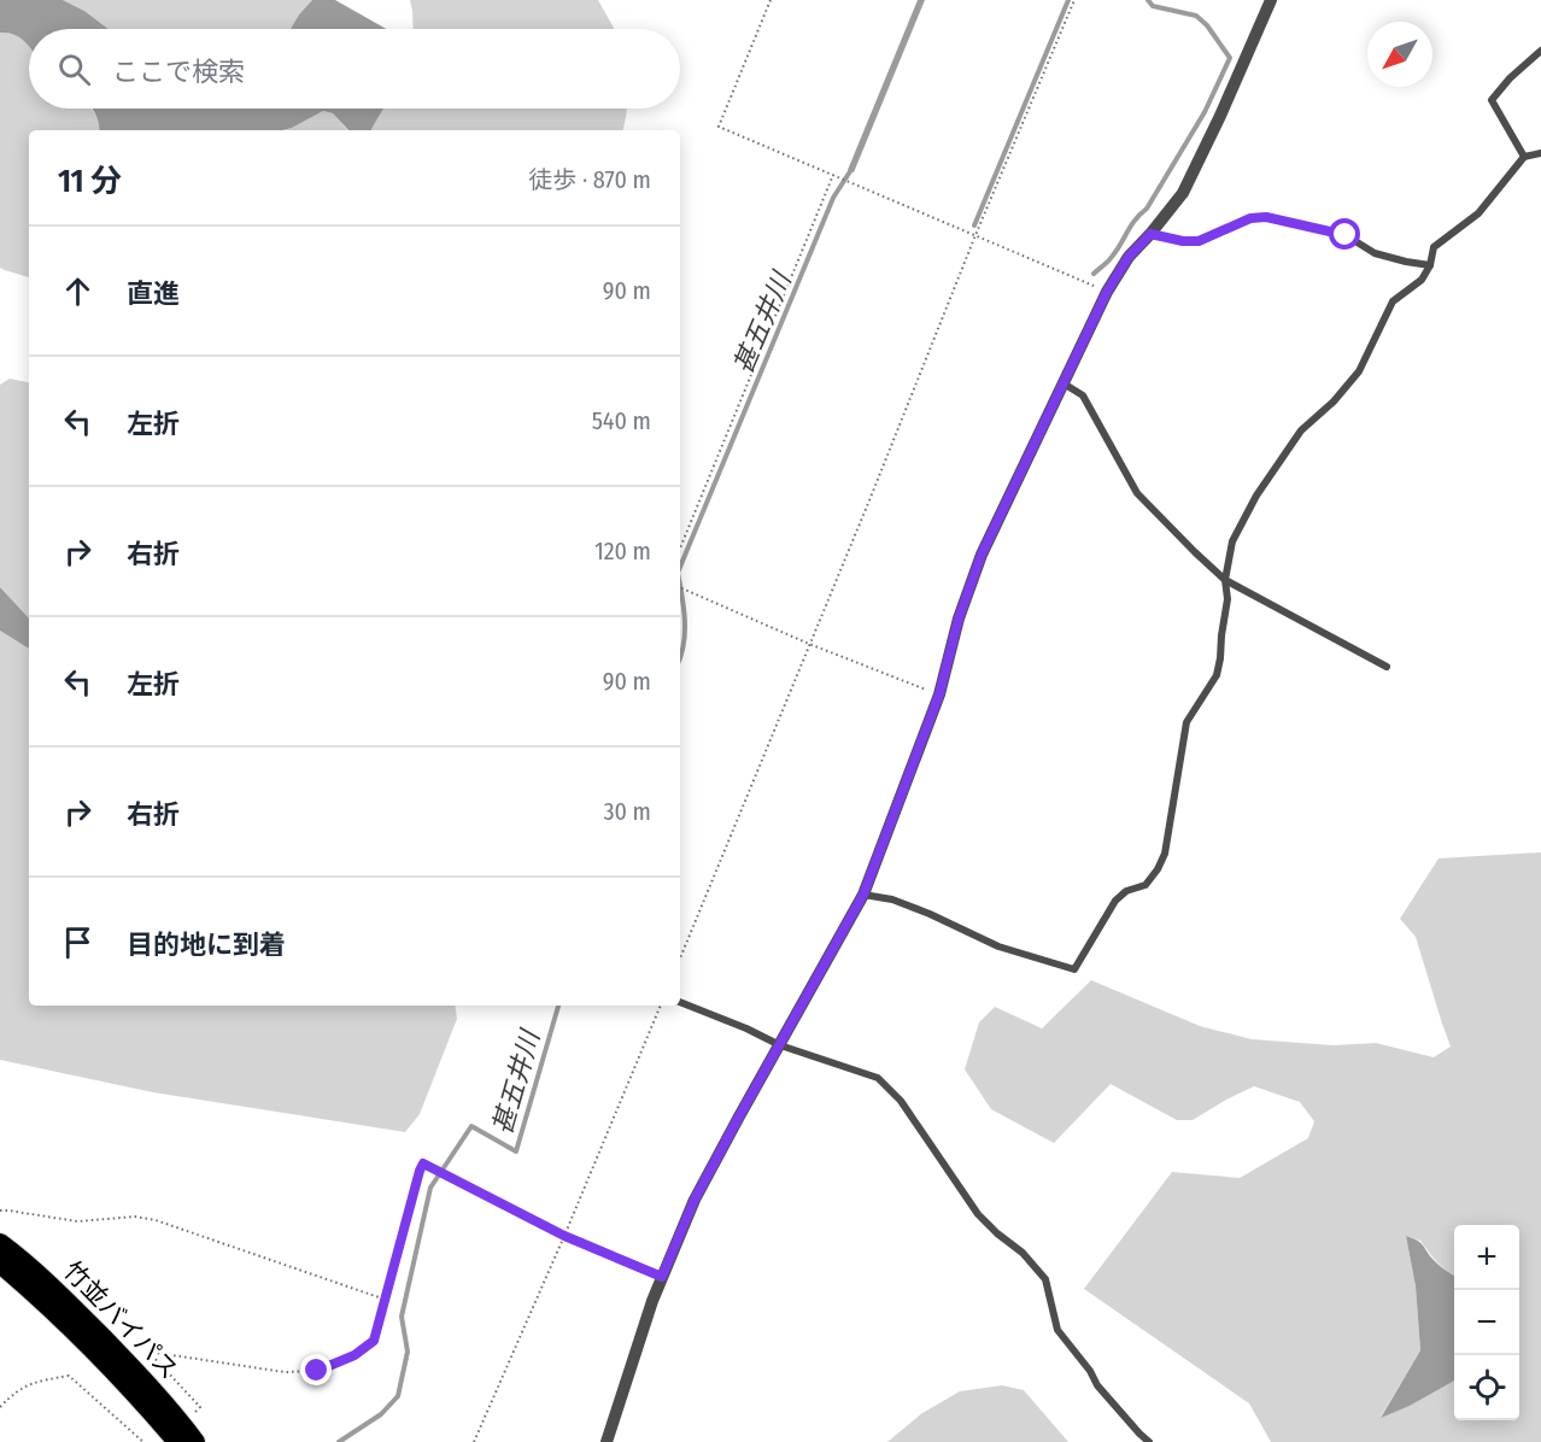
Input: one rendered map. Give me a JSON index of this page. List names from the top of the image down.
{
  "streets": {
    "highway": ["竹並バイパス"]
  },
  "water": ["甚五井川"],
  "north": "bottom left",
  "page": {
    "search": "ここで検索",
    "heading": ["11 分", "徒歩 · 870 m"],
    "list": [
      ["直進", "90 m"],
      ["左折", "540 m"],
      ["右折", "120 m"],
      ["左折", "90 m"],
      ["右折", "30 m"],
      "目的地に到着"
    ],
    "map_buttons": ["+", "−"]
  }
}
